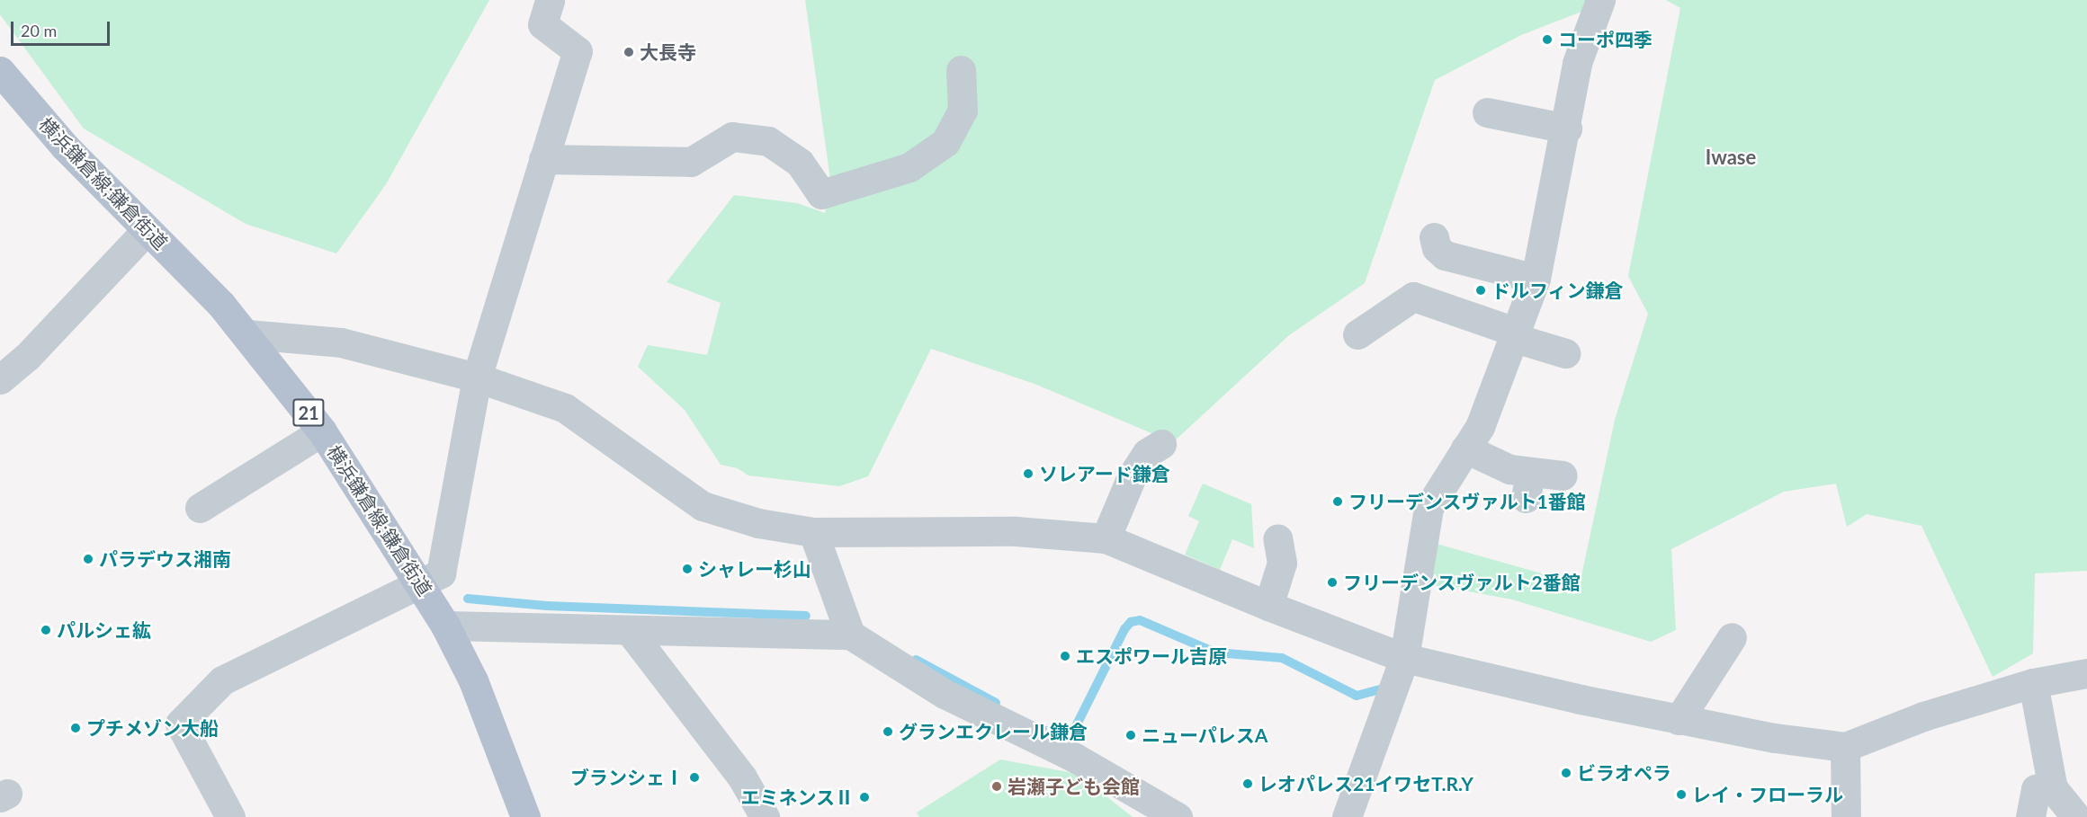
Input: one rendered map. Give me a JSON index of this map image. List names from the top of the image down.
{
  "streets": {
    "main road": ["横浜鎌倉線;鎌倉街道", "21"]
  },
  "districts": ["Iwase"],
  "places": [
    "コーポ四季",
    "大長寺",
    "ドルフィン鎌倉",
    "ソレアード鎌倉",
    "フリーデンスヴァルト1番館",
    "パラデウス湘南",
    "シャレー杉山",
    "フリーデンスヴァルト2番館",
    "パルシェ紘",
    "エスポワール吉原",
    "プチメゾン大船",
    "グランエクレール鎌倉",
    "ニューパレスA",
    "ビラオペラ",
    "ブランシェⅠ",
    "レオパレス21イワセT.R.Y",
    "岩瀬子ども会館",
    "レイ・フローラル",
    "エミネンスⅡ"
  ],
  "scale_bar": "20 m"
}
